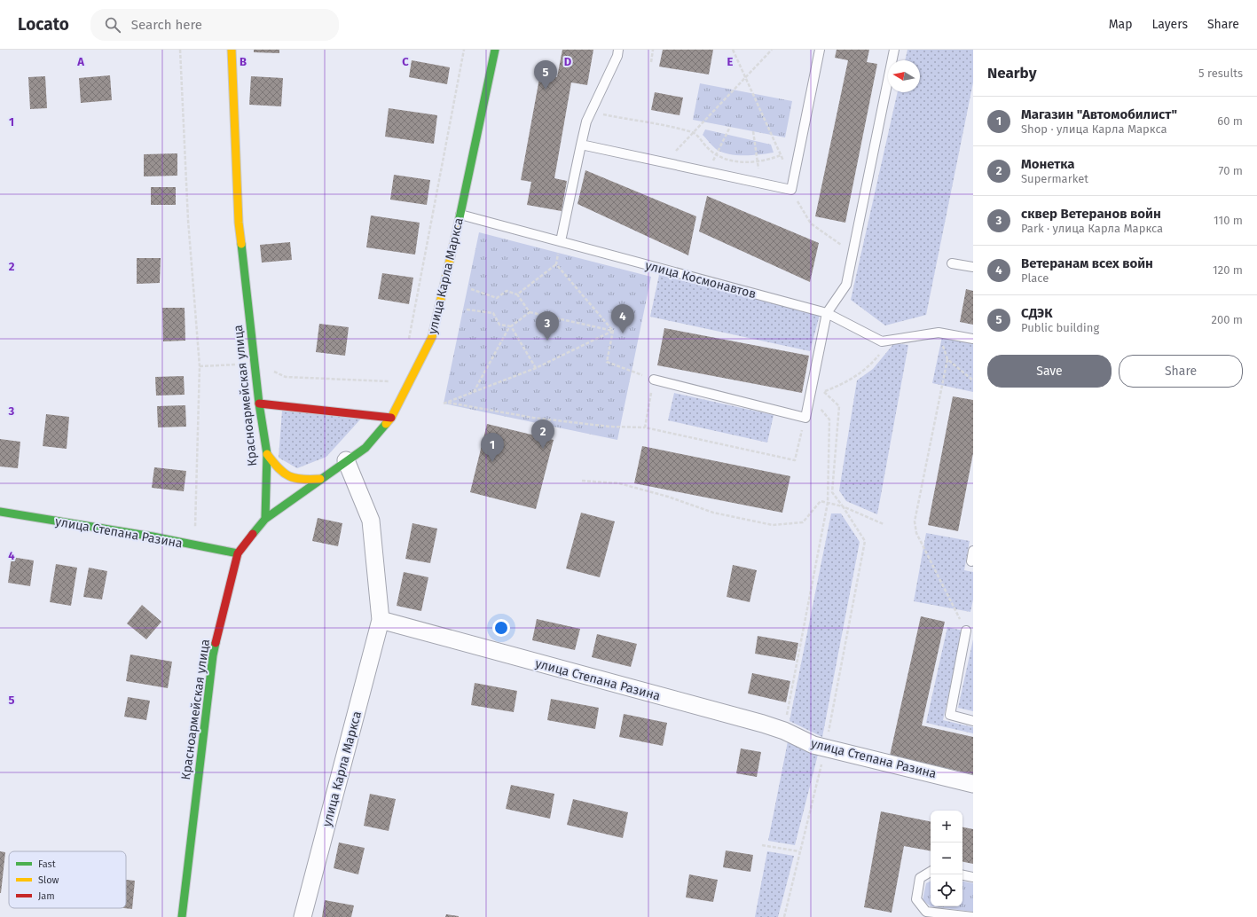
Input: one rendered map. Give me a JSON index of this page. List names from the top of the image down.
{
  "streets": {
    "main road": ["улица Карла Маркса", "Красноармейская улица", "улица Степана Разина"],
    "lane": ["улица Космонавтов"]
  },
  "crossings": [
    ["улица Карла Маркса", "улица Космонавтов"],
    ["улица Карла Маркса", "Красноармейская улица"],
    ["улица Карла Маркса", "улица Степана Разина"],
    ["Красноармейская улица", "улица Степана Разина"]
  ],
  "legend": ["Fast", "Slow", "Jam"],
  "north": "left",
  "page": {
    "header": "Locato",
    "search": "Search here",
    "nav": ["Map", "Layers", "Share"],
    "heading": ["Nearby", "5 results"],
    "pins": [
      "5",
      "4",
      "3",
      "2",
      "1"
    ],
    "list": [
      {
        "mark": "1",
        "name": "Магазин \"Автомобилист\"",
        "note": "Shop · улица Карла Маркса",
        "value": "60 m"
      },
      {
        "mark": "2",
        "name": "Монетка",
        "note": "Supermarket",
        "value": "70 m"
      },
      {
        "mark": "3",
        "name": "сквер Ветеранов войн",
        "note": "Park · улица Карла Маркса",
        "value": "110 m"
      },
      {
        "mark": "4",
        "name": "Ветеранам всех войн",
        "note": "Place",
        "value": "120 m"
      },
      {
        "mark": "5",
        "name": "СДЭК",
        "note": "Public building",
        "value": "200 m"
      }
    ],
    "buttons": ["Save", "Share"],
    "map_buttons": ["+", "−"]
  },
  "grid": {
    "columns": [
      "A",
      "B",
      "C",
      "D",
      "E"
    ],
    "rows": [
      "1",
      "2",
      "3",
      "4",
      "5"
    ]
  }
}
